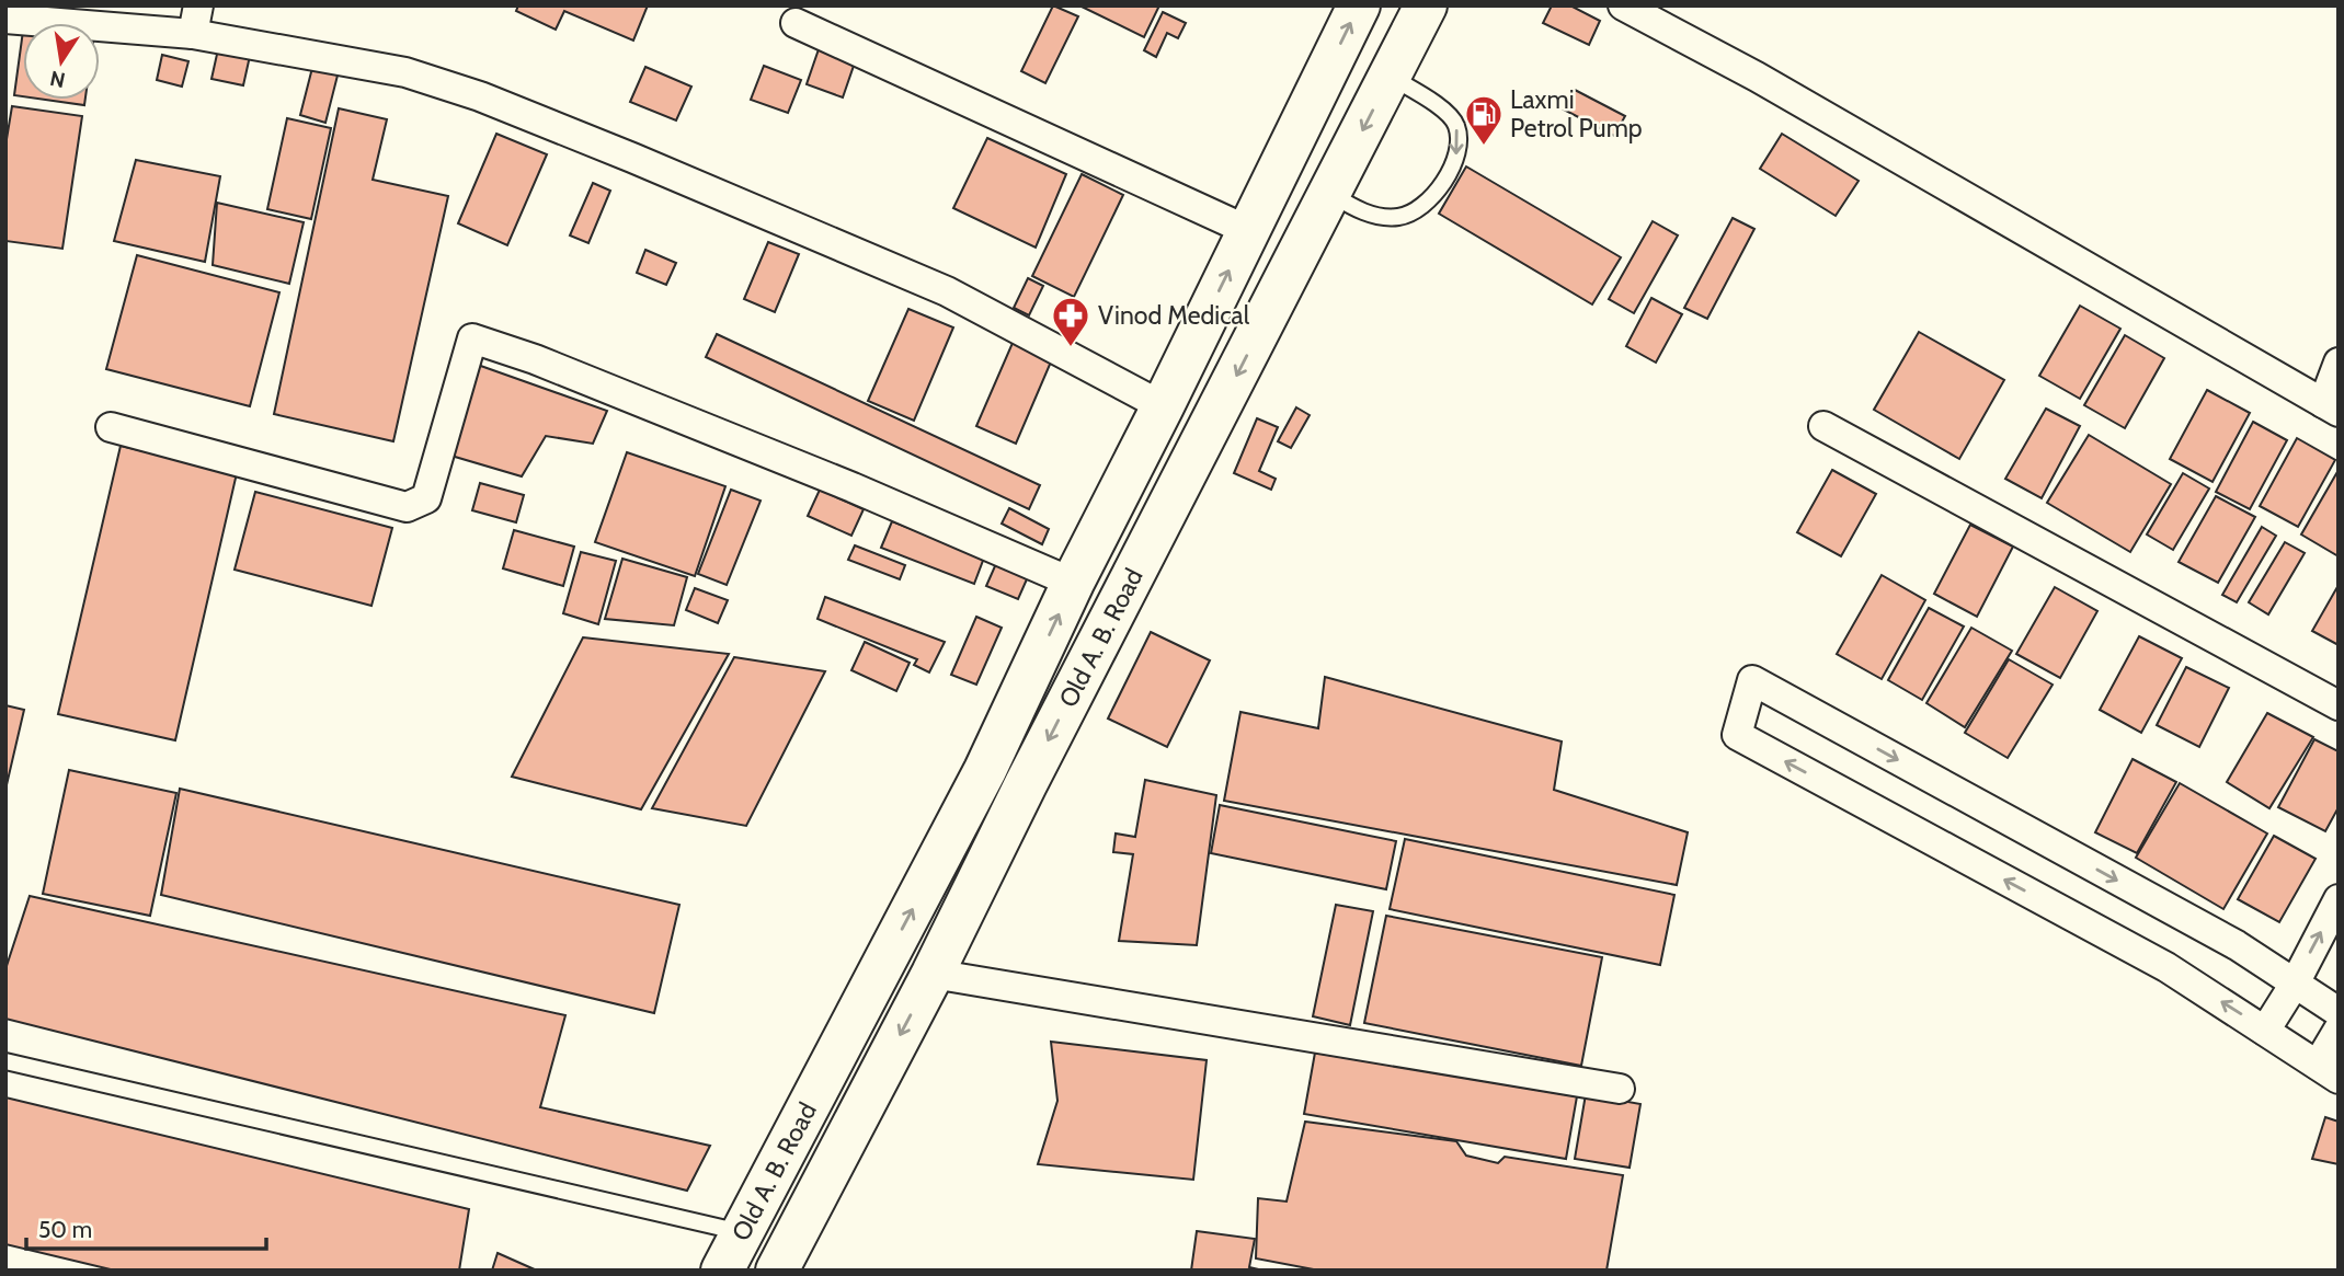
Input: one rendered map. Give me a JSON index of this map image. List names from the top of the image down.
{
  "streets": {
    "main road": ["Old A. B. Road"]
  },
  "places": {
    "fuel station": ["Laxmi Petrol Pump"],
    "pharmacy": ["Vinod Medical"]
  },
  "scale_bar": "50 m",
  "north": "bottom"
}
